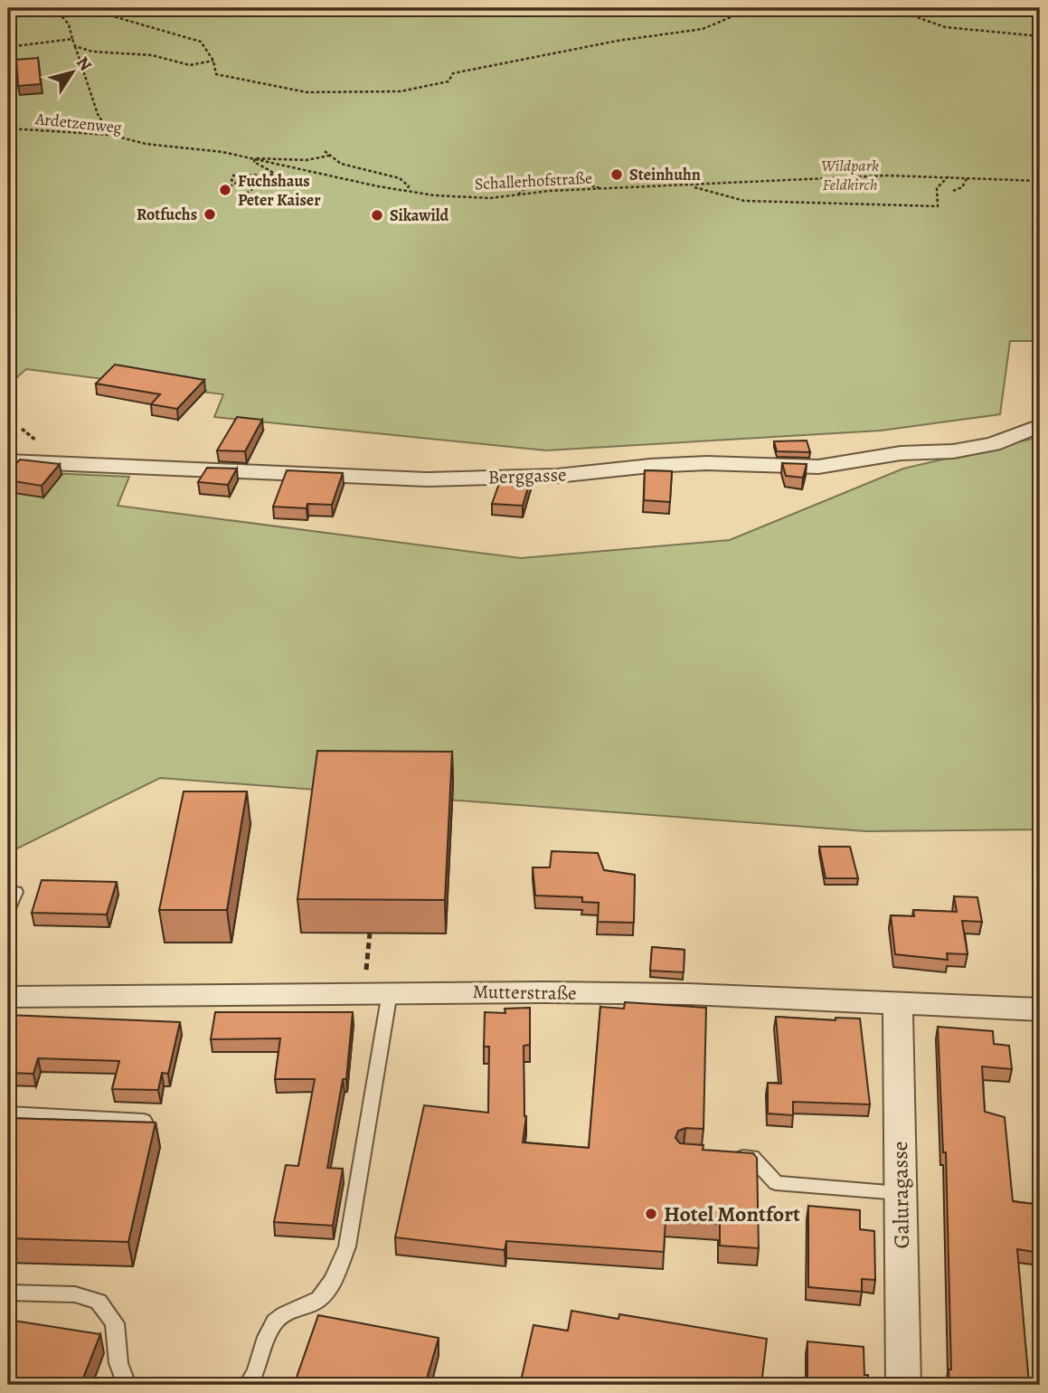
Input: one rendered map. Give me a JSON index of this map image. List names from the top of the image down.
{
  "streets": {
    "street": ["Berggasse", "Mutterstraße", "Galuragasse"],
    "path": ["Ardetzenweg", "Schallerhofstraße"]
  },
  "crossings": [
    ["Ardetzenweg", "Schallerhofstraße"],
    ["Mutterstraße", "Galuragasse"]
  ],
  "parks": ["Wildpark Feldkirch"],
  "places": [
    "Steinhuhn",
    "Fuchshaus Peter Kaiser",
    "Rotfuchs",
    "Sikawild",
    "Hotel Montfort"
  ],
  "north": "top right"
}
